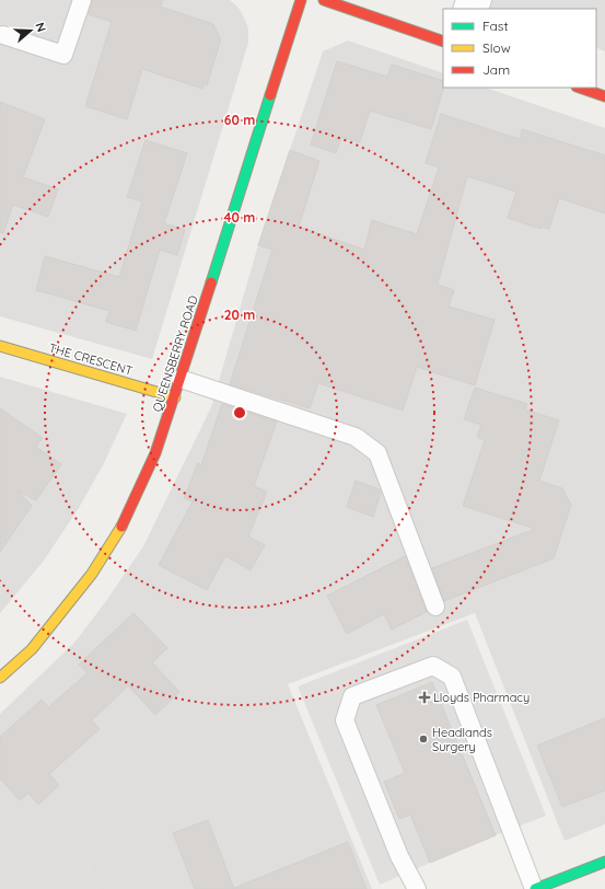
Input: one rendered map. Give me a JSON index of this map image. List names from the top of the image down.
{
  "streets": {
    "street": ["QUEENSBERRY ROAD", "THE CRESCENT"]
  },
  "crossings": [
    ["QUEENSBERRY ROAD", "THE CRESCENT"]
  ],
  "places": {
    "health": ["Lloyds Pharmacy"],
    "other": ["Headlands Surgery"]
  },
  "legend": ["Fast", "Slow", "Jam"],
  "north": "right",
  "rings": ["60 m", "40 m", "20 m"]
}
